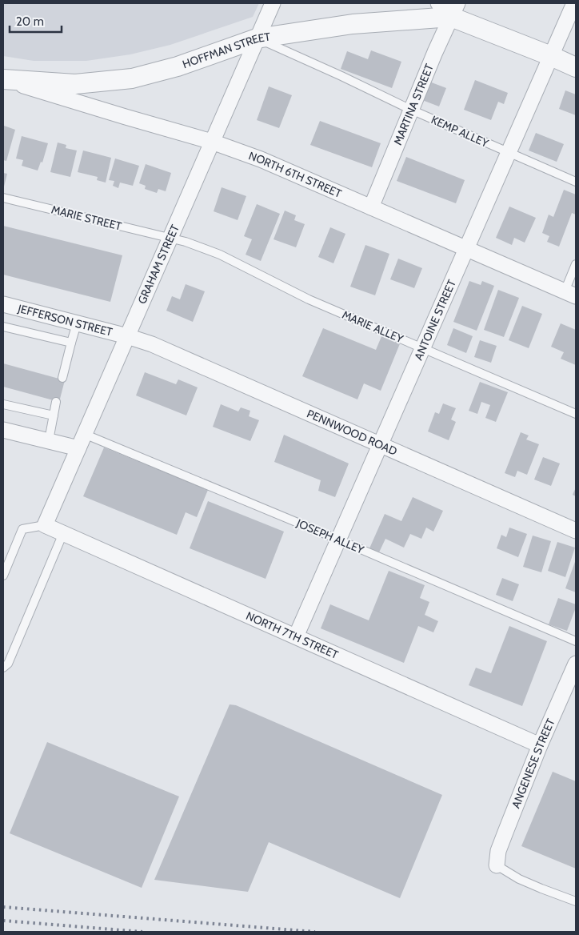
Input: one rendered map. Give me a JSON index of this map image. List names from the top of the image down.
{
  "streets": {
    "street": [
      "HOFFMAN STREET",
      "MARTINA STREET",
      "NORTH 6TH STREET",
      "GRAHAM STREET",
      "ANTOINE STREET",
      "JEFFERSON STREET",
      "PENNWOOD ROAD",
      "NORTH 7TH STREET",
      "ANGENESE STREET"
    ],
    "lane": [
      "KEMP ALLEY",
      "MARIE STREET",
      "MARIE ALLEY",
      "JOSEPH ALLEY"
    ]
  },
  "crossings": [
    ["HOFFMAN STREET", "MARTINA STREET"],
    ["HOFFMAN STREET", "KEMP ALLEY"],
    ["HOFFMAN STREET", "NORTH 6TH STREET"],
    ["HOFFMAN STREET", "GRAHAM STREET"],
    ["HOFFMAN STREET", "ANTOINE STREET"],
    ["MARTINA STREET", "KEMP ALLEY"],
    ["MARTINA STREET", "NORTH 6TH STREET"],
    ["KEMP ALLEY", "GRAHAM STREET"],
    ["KEMP ALLEY", "ANTOINE STREET"],
    ["NORTH 6TH STREET", "GRAHAM STREET"],
    ["NORTH 6TH STREET", "ANTOINE STREET"],
    ["MARIE STREET", "GRAHAM STREET"],
    ["MARIE STREET", "MARIE ALLEY"],
    ["GRAHAM STREET", "JEFFERSON STREET"],
    ["GRAHAM STREET", "MARIE ALLEY"],
    ["GRAHAM STREET", "PENNWOOD ROAD"],
    ["GRAHAM STREET", "JOSEPH ALLEY"],
    ["GRAHAM STREET", "NORTH 7TH STREET"],
    ["ANTOINE STREET", "MARIE ALLEY"],
    ["ANTOINE STREET", "PENNWOOD ROAD"],
    ["ANTOINE STREET", "JOSEPH ALLEY"],
    ["ANTOINE STREET", "NORTH 7TH STREET"],
    ["JEFFERSON STREET", "PENNWOOD ROAD"],
    ["NORTH 7TH STREET", "ANGENESE STREET"]
  ],
  "scale_bar": "20 m"
}
